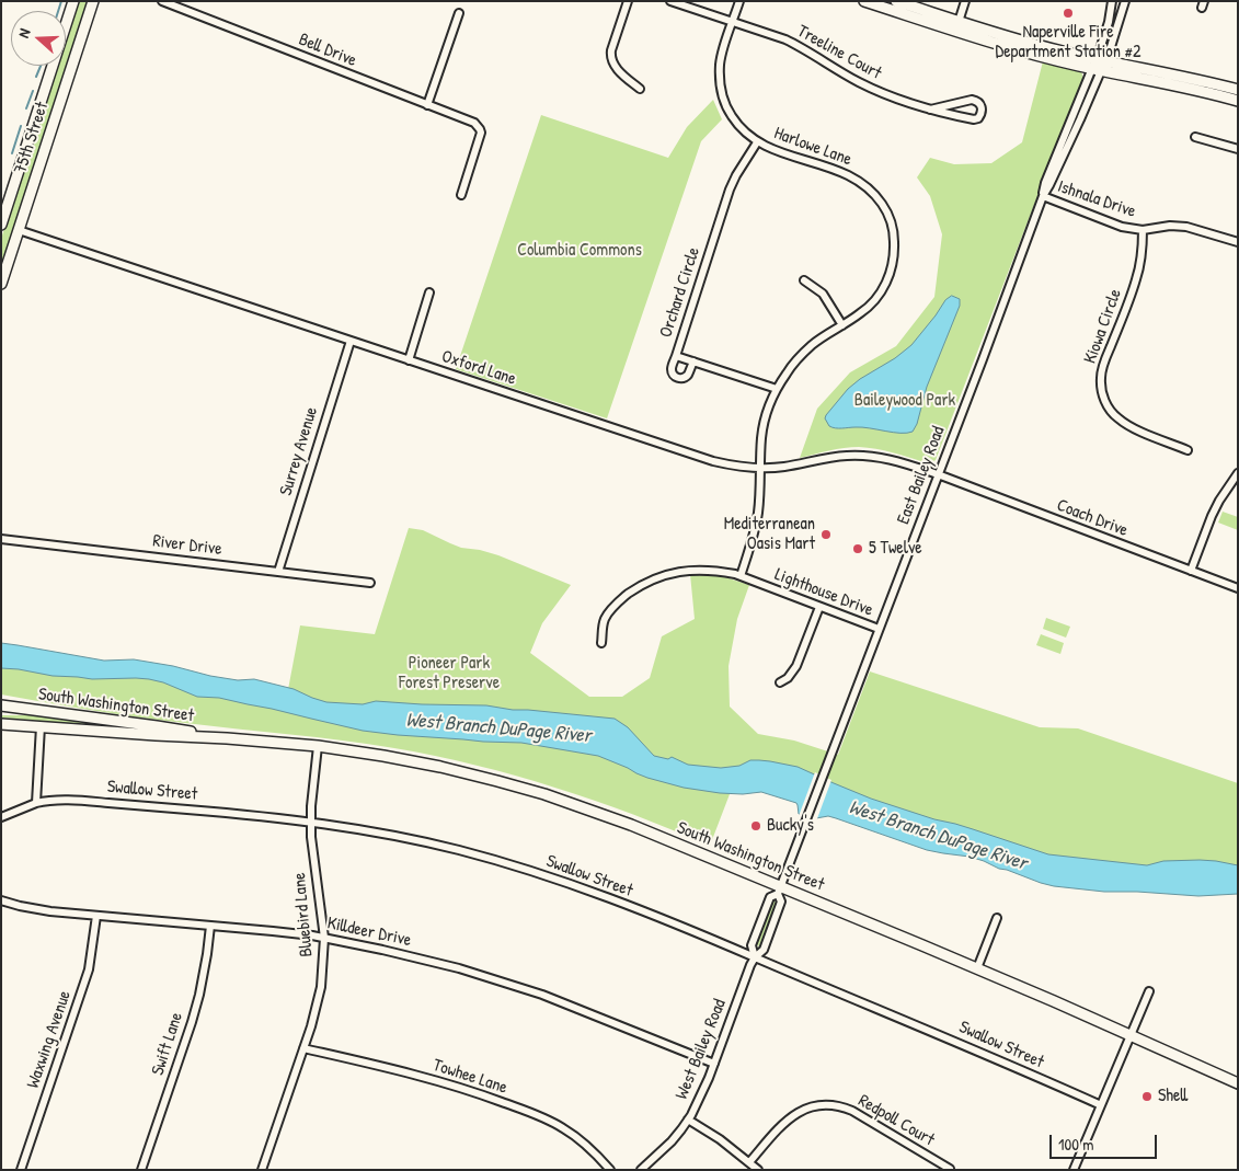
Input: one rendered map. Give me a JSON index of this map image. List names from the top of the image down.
{
  "streets": {
    "main road": ["75th Street", "South Washington Street"],
    "street": [
      "Bell Drive",
      "Treeline Court",
      "Harlowe Lane",
      "Ishnala Drive",
      "Orchard Circle",
      "Kiowa Circle",
      "Oxford Lane",
      "Surrey Avenue",
      "East Bailey Road",
      "Coach Drive",
      "River Drive",
      "Lighthouse Drive",
      "Swallow Street",
      "Bluebird Lane",
      "Killdeer Drive",
      "Waxwing Avenue",
      "Swift Lane",
      "West Bailey Road",
      "Towhee Lane",
      "Redpoll Court"
    ]
  },
  "crossings": [
    ["Treeline Court", "Harlowe Lane"],
    ["75th Street", "Oxford Lane"],
    ["Harlowe Lane", "Orchard Circle"],
    ["Harlowe Lane", "Oxford Lane"],
    ["Harlowe Lane", "Lighthouse Drive"],
    ["Ishnala Drive", "Kiowa Circle"],
    ["Ishnala Drive", "East Bailey Road"],
    ["Oxford Lane", "Surrey Avenue"],
    ["Oxford Lane", "East Bailey Road"],
    ["Oxford Lane", "Coach Drive"],
    ["Surrey Avenue", "River Drive"],
    ["East Bailey Road", "Coach Drive"],
    ["East Bailey Road", "Lighthouse Drive"],
    ["East Bailey Road", "South Washington Street"],
    ["East Bailey Road", "West Bailey Road"],
    ["South Washington Street", "Bluebird Lane"],
    ["South Washington Street", "West Bailey Road"],
    ["Swallow Street", "Bluebird Lane"],
    ["Swallow Street", "West Bailey Road"],
    ["Bluebird Lane", "Killdeer Drive"],
    ["Bluebird Lane", "Towhee Lane"],
    ["Killdeer Drive", "Waxwing Avenue"],
    ["Killdeer Drive", "Swift Lane"],
    ["Killdeer Drive", "West Bailey Road"]
  ],
  "water": ["West Branch DuPage River"],
  "parks": ["Columbia Commons", "Baileywood Park", "Pioneer Park Forest Preserve"],
  "places": [
    "Naperville Fire Department Station #2",
    "Mediterranean Oasis Mart",
    "5 Twelve",
    "Bucky's",
    "Shell"
  ],
  "scale_bar": "100 m",
  "north": "left"
}
